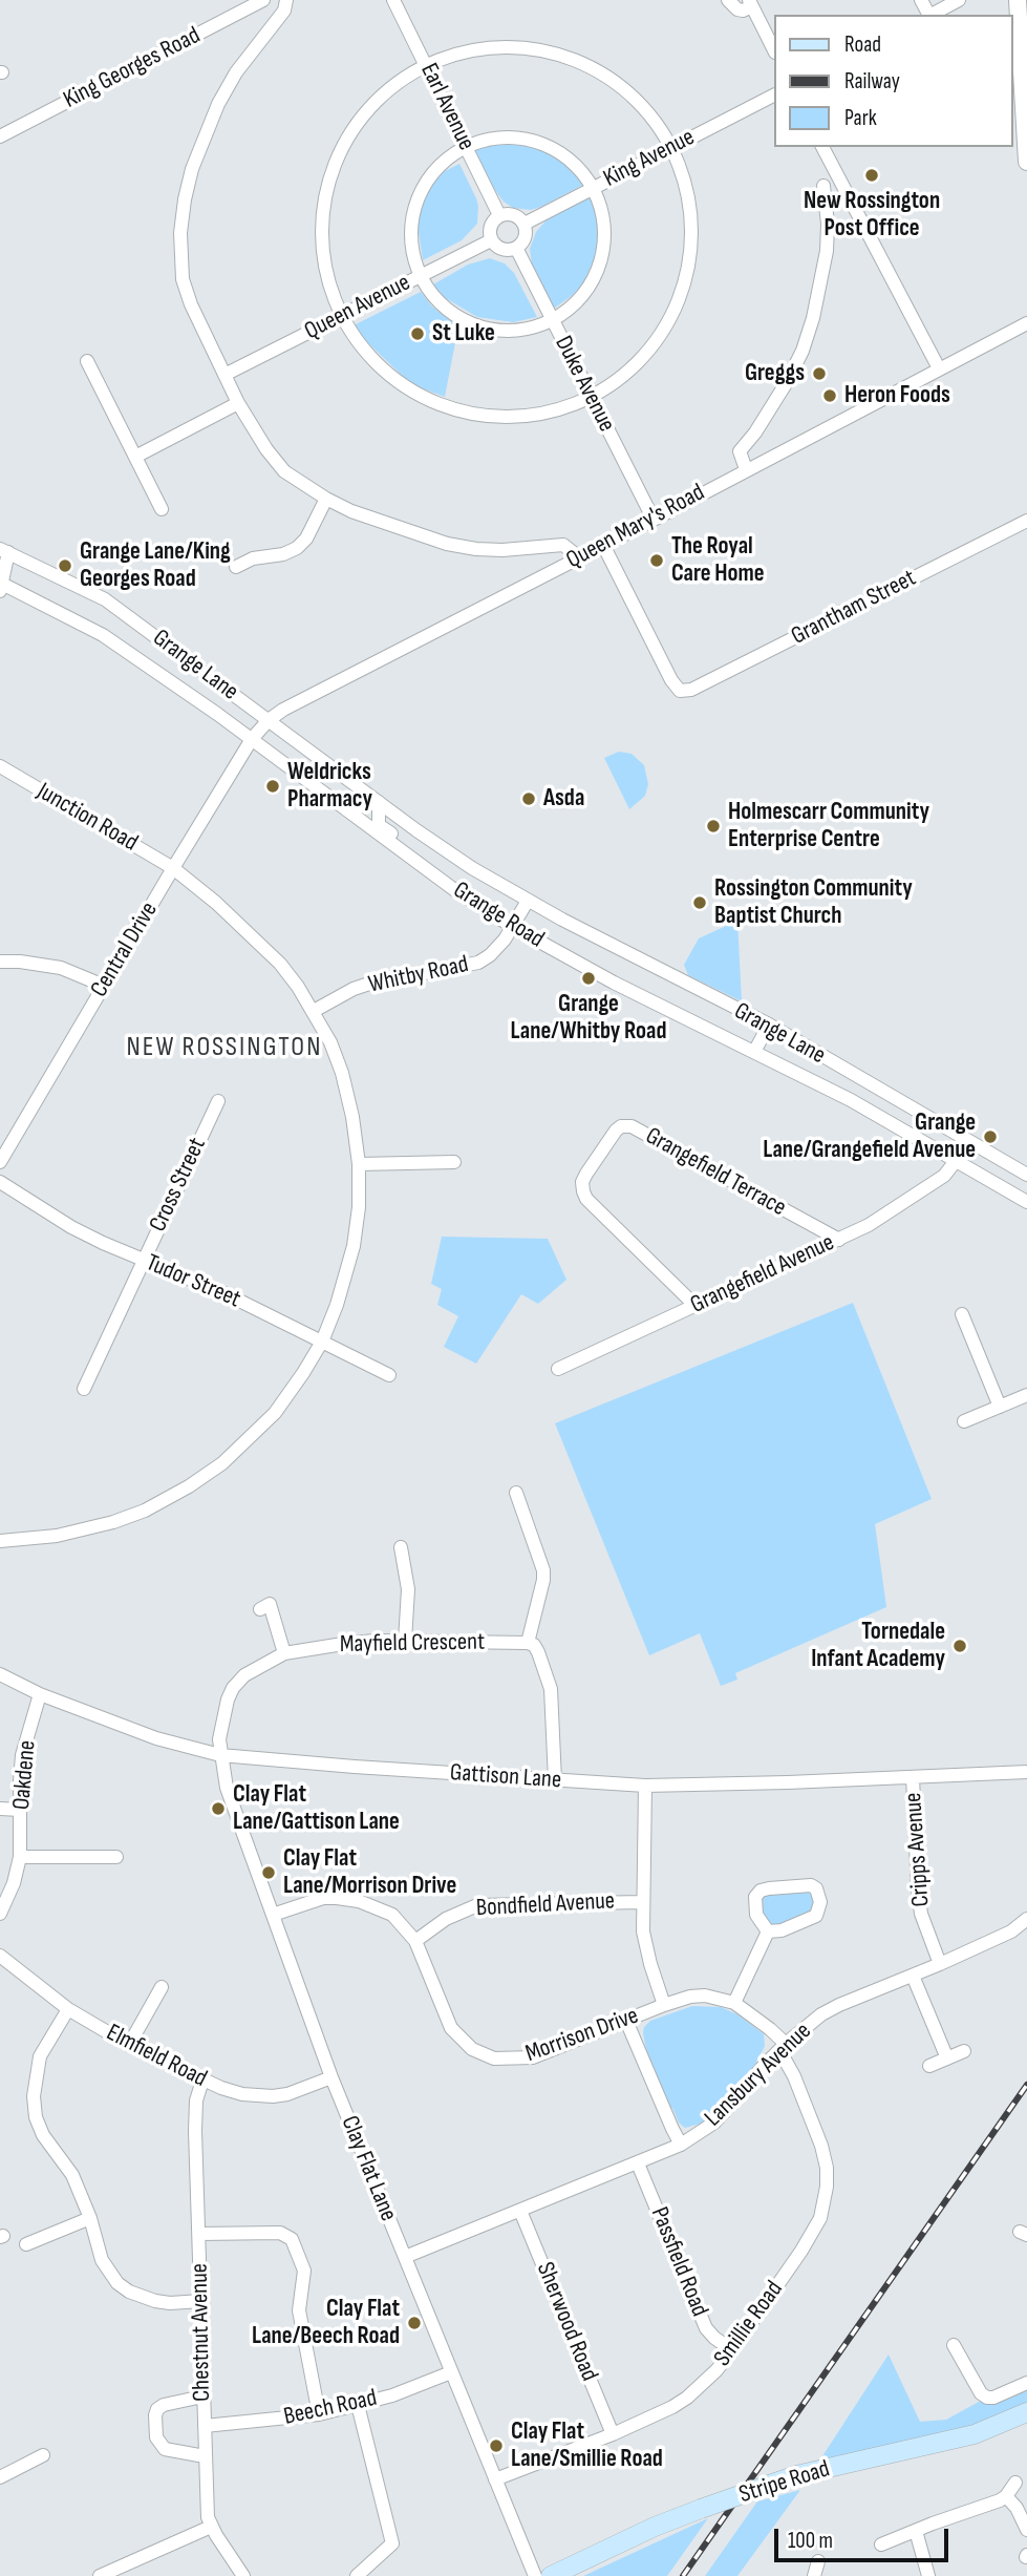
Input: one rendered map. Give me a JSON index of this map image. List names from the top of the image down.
{
  "streets": {
    "main road": ["Stripe Road"],
    "street": [
      "King Georges Road",
      "Earl Avenue",
      "King Avenue",
      "Queen Avenue",
      "Duke Avenue",
      "Queen Mary's Road",
      "Grantham Street",
      "Grange Lane",
      "Junction Road",
      "Grange Road",
      "Central Drive",
      "Whitby Road",
      "Grangefield Terrace",
      "Cross Street",
      "Grangefield Avenue",
      "Tudor Street",
      "Mayfield Crescent",
      "Oakdene",
      "Gattison Lane",
      "Cripps Avenue",
      "Bondfield Avenue",
      "Morrison Drive",
      "Elmfield Road",
      "Lansbury Avenue",
      "Clay Flat Lane",
      "Passfield Road",
      "Sherwood Road",
      "Smillie Road",
      "Chestnut Avenue",
      "Beech Road"
    ]
  },
  "crossings": [
    ["Earl Avenue", "King Avenue"],
    ["Earl Avenue", "Queen Avenue"],
    ["Earl Avenue", "Duke Avenue"],
    ["King Avenue", "Queen Avenue"],
    ["King Avenue", "Duke Avenue"],
    ["Queen Avenue", "Duke Avenue"],
    ["Duke Avenue", "Queen Mary's Road"],
    ["Queen Mary's Road", "Grantham Street"],
    ["Queen Mary's Road", "Grange Lane"],
    ["Queen Mary's Road", "Grange Road"],
    ["Queen Mary's Road", "Central Drive"],
    ["Grange Lane", "Grangefield Avenue"],
    ["Junction Road", "Central Drive"],
    ["Junction Road", "Whitby Road"],
    ["Junction Road", "Tudor Street"],
    ["Grange Road", "Central Drive"],
    ["Grange Road", "Whitby Road"],
    ["Grange Road", "Grangefield Avenue"],
    ["Grangefield Terrace", "Grangefield Avenue"],
    ["Cross Street", "Tudor Street"],
    ["Mayfield Crescent", "Gattison Lane"],
    ["Mayfield Crescent", "Clay Flat Lane"],
    ["Oakdene", "Gattison Lane"],
    ["Gattison Lane", "Cripps Avenue"],
    ["Gattison Lane", "Clay Flat Lane"],
    ["Cripps Avenue", "Lansbury Avenue"],
    ["Bondfield Avenue", "Morrison Drive"],
    ["Morrison Drive", "Lansbury Avenue"],
    ["Morrison Drive", "Clay Flat Lane"],
    ["Morrison Drive", "Smillie Road"],
    ["Elmfield Road", "Clay Flat Lane"],
    ["Elmfield Road", "Chestnut Avenue"],
    ["Lansbury Avenue", "Clay Flat Lane"],
    ["Lansbury Avenue", "Passfield Road"],
    ["Lansbury Avenue", "Sherwood Road"],
    ["Lansbury Avenue", "Smillie Road"],
    ["Clay Flat Lane", "Smillie Road"],
    ["Clay Flat Lane", "Beech Road"],
    ["Passfield Road", "Smillie Road"],
    ["Sherwood Road", "Smillie Road"],
    ["Chestnut Avenue", "Beech Road"]
  ],
  "districts": ["NEW ROSSINGTON"],
  "places": [
    "New Rossington Post Office",
    "St Luke",
    "Greggs",
    "Heron Foods",
    "The Royal Care Home",
    "Grange Lane/King Georges Road",
    "Weldricks Pharmacy",
    "Asda",
    "Holmescarr Community Enterprise Centre",
    "Rossington Community Baptist Church",
    "Grange Lane/Whitby Road",
    "Grange Lane/Grangefield Avenue",
    "Tornedale Infant Academy",
    "Clay Flat Lane/Gattison Lane",
    "Clay Flat Lane/Morrison Drive",
    "Clay Flat Lane/Beech Road",
    "Clay Flat Lane/Smillie Road"
  ],
  "legend": ["Road", "Railway", "Park"],
  "scale_bar": "100 m"
}
